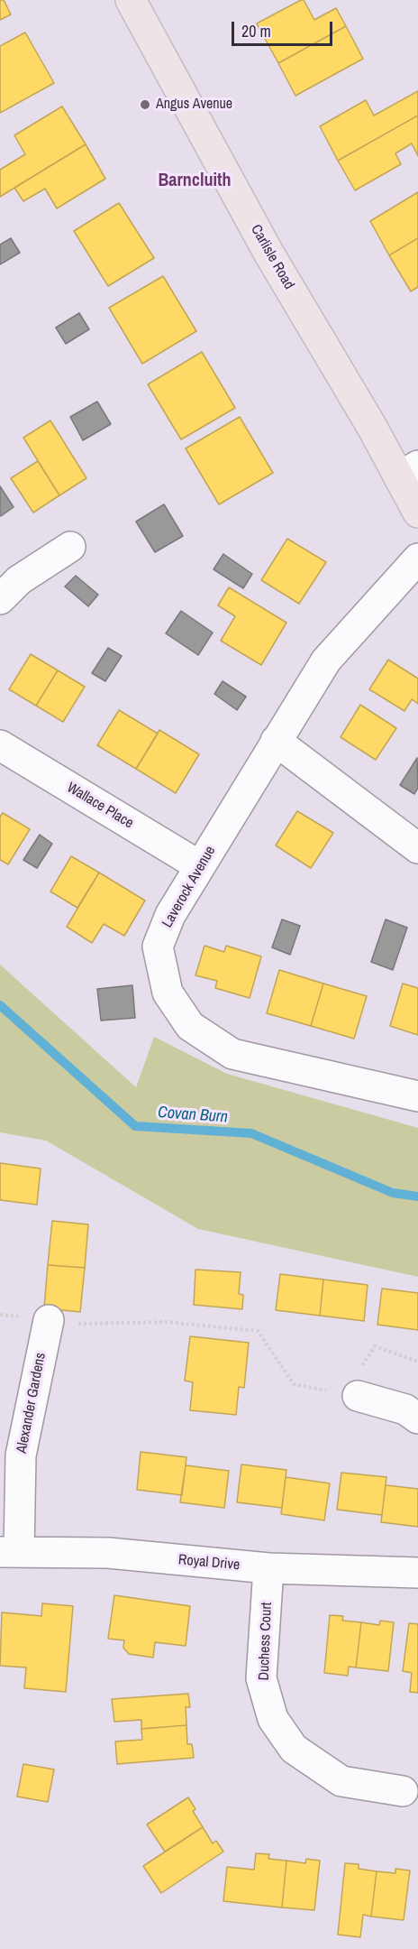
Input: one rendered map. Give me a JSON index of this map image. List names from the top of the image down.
{
  "streets": {
    "main road": ["Carlisle Road"],
    "street": [
      "Wallace Place",
      "Laverock Avenue",
      "Alexander Gardens",
      "Royal Drive",
      "Duchess Court"
    ]
  },
  "crossings": [
    ["Wallace Place", "Laverock Avenue"],
    ["Alexander Gardens", "Royal Drive"],
    ["Royal Drive", "Duchess Court"]
  ],
  "districts": ["Barncluith"],
  "water": ["Covan Burn"],
  "places": ["Angus Avenue"],
  "scale_bar": "20 m"
}
